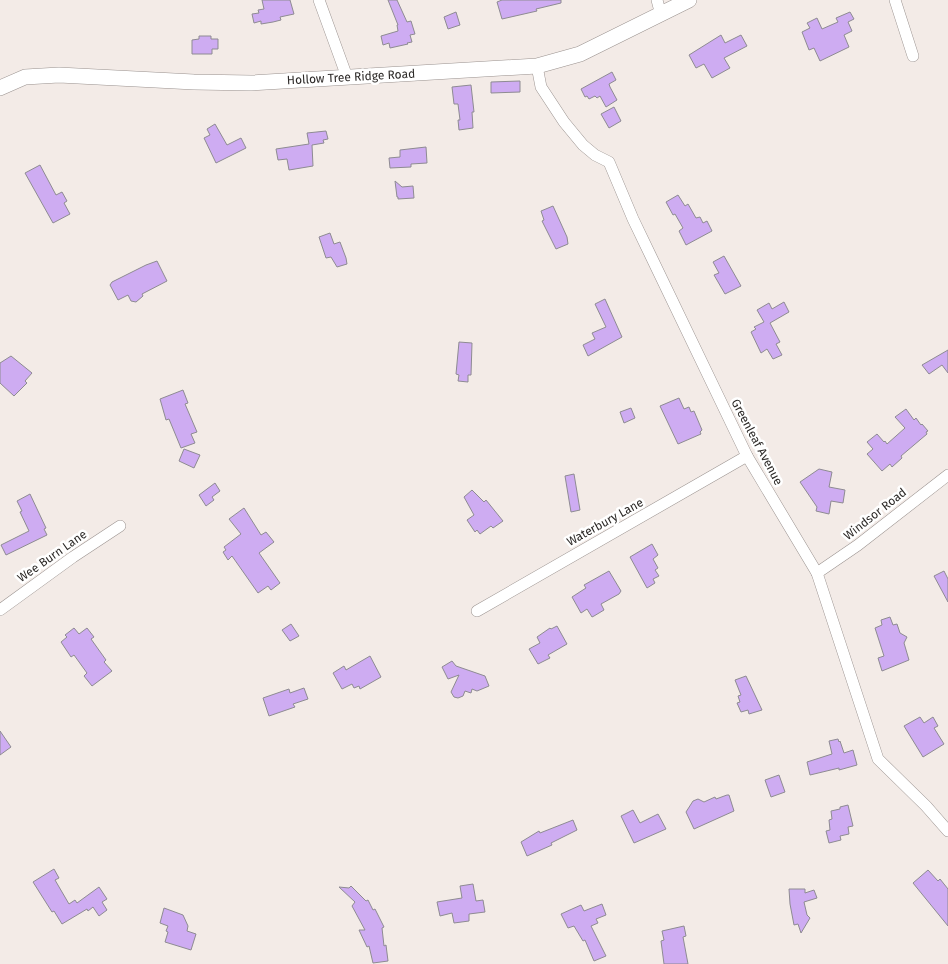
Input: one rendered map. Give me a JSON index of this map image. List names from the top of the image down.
{
  "streets": {
    "street": [
      "Hollow Tree Ridge Road",
      "Greenleaf Avenue",
      "Windsor Road",
      "Waterbury Lane",
      "Wee Burn Lane"
    ]
  },
  "crossings": [
    ["Hollow Tree Ridge Road", "Greenleaf Avenue"],
    ["Greenleaf Avenue", "Windsor Road"],
    ["Greenleaf Avenue", "Waterbury Lane"]
  ]
}
